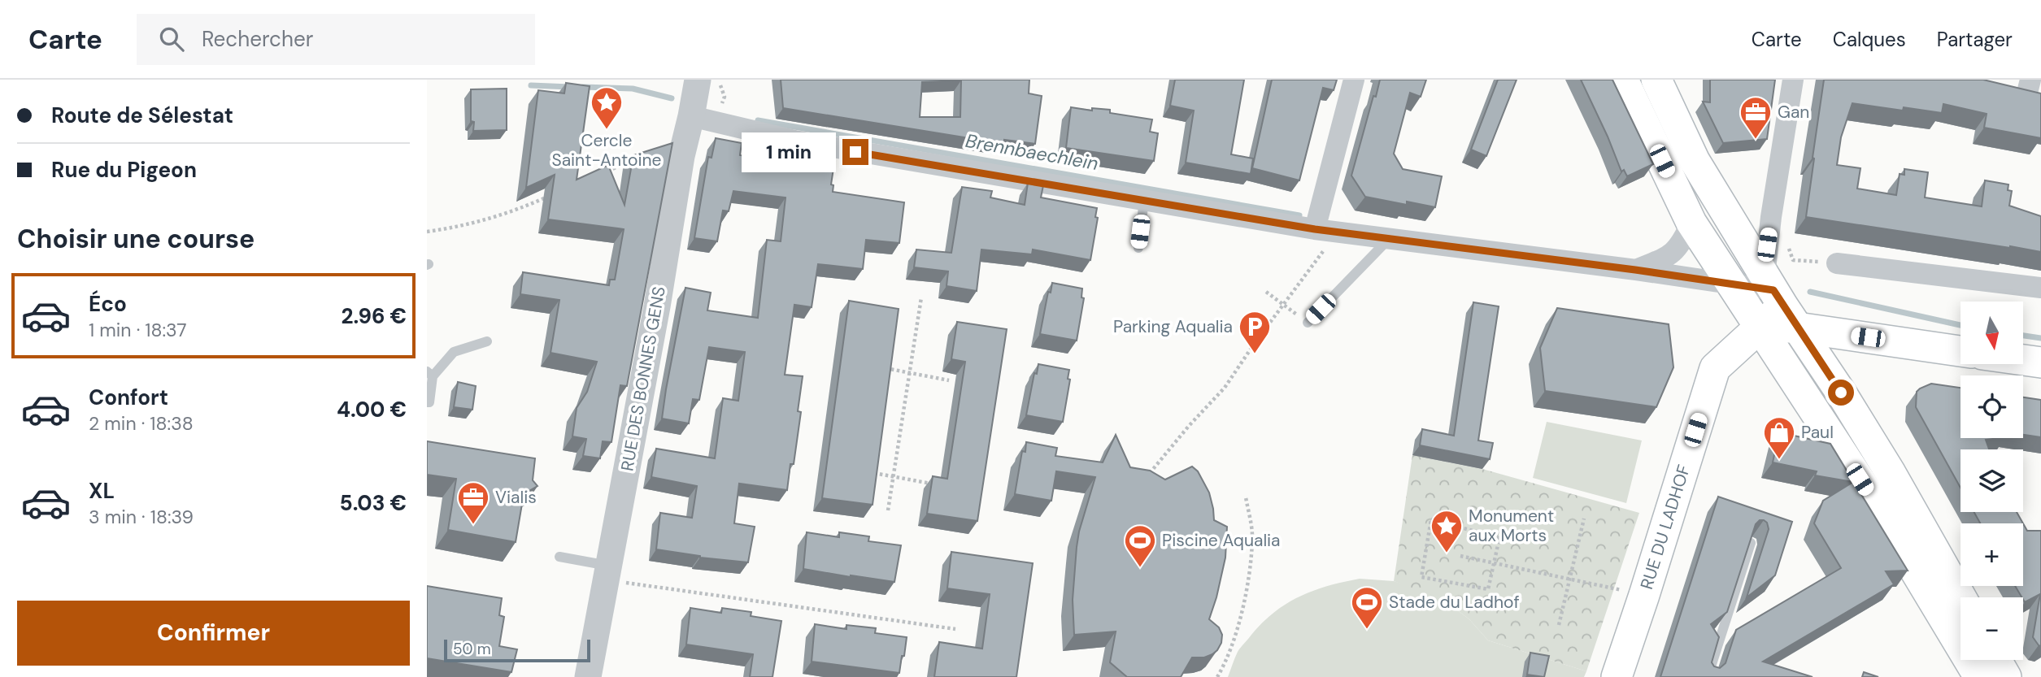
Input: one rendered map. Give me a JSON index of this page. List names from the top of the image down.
{
  "streets": {
    "main road": ["RUE DU LADHOF"],
    "street": ["RUE DES BONNES GENS"]
  },
  "water": ["Brennbaechlein"],
  "places": {
    "place": ["Cercle Saint-Antoine", "Monument aux Morts"],
    "office": ["Gan", "Vialis"],
    "parking": ["Parking Aqualia"],
    "shop": ["Paul"],
    "sports": ["Piscine Aqualia", "Stade du Ladhof"]
  },
  "scale_bar": "50 m",
  "north": "bottom",
  "page": {
    "header": "Carte",
    "search": "Rechercher",
    "nav": ["Carte", "Calques", "Partager"],
    "banner": ["Route de Sélestat", "Rue du Pigeon"],
    "bubble": "1 min",
    "heading": "Choisir une course",
    "list": [
      {
        "name": "Éco",
        "note": "1 min · 18:37",
        "value": "2.96 €"
      },
      {
        "name": "Confort",
        "note": "2 min · 18:38",
        "value": "4.00 €"
      },
      {
        "name": "XL",
        "note": "3 min · 18:39",
        "value": "5.03 €"
      }
    ],
    "map_buttons": ["+", "−"],
    "buttons": "Confirmer",
    "scale": "50 m"
  }
}
